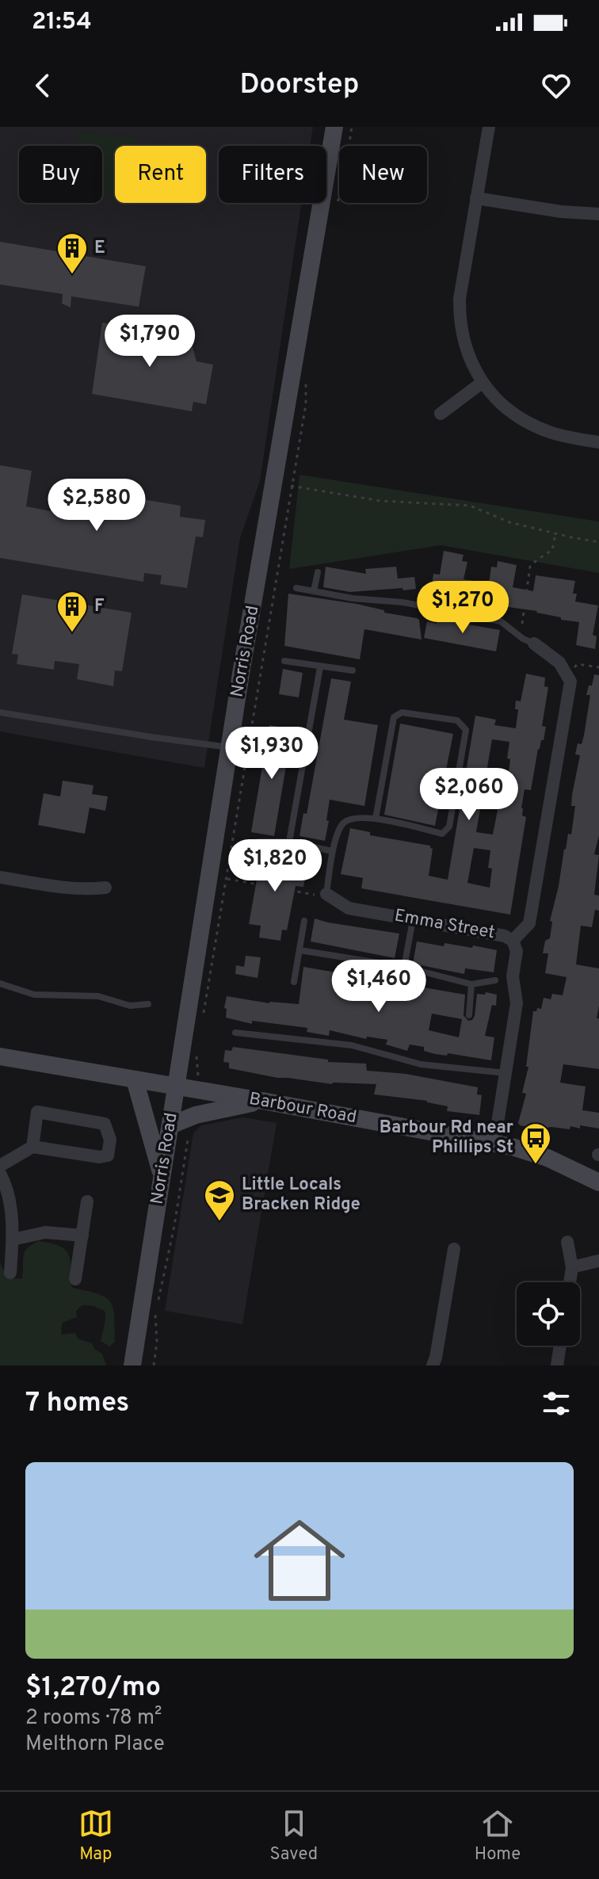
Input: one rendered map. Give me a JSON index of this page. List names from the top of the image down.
{
  "streets": {
    "main road": ["Norris Road", "Barbour Road"],
    "street": ["Emma Street"]
  },
  "crossings": [
    ["Norris Road", "Barbour Road"],
    ["Emma Street", "Barbour Road"]
  ],
  "places": {
    "building": ["E", "F"],
    "bus stop": ["Barbour Rd near Phillips St"],
    "school or university": ["Little Locals Bracken Ridge"]
  },
  "page": {
    "status": "21:54",
    "header": "Doorstep",
    "chip": [
      "Buy",
      "Rent",
      "Filters",
      "New"
    ],
    "price": [
      "$1,790",
      "$2,580",
      "$1,270",
      "$1,930",
      "$2,060",
      "$1,820",
      "$1,460"
    ],
    "heading": "7 homes",
    "list": [
      {
        "name": "$1,270/mo",
        "note": "2 rooms · 78 m² · Melthorn Place"
      }
    ],
    "tabs": ["Map", "Saved", "Home"]
  }
}
